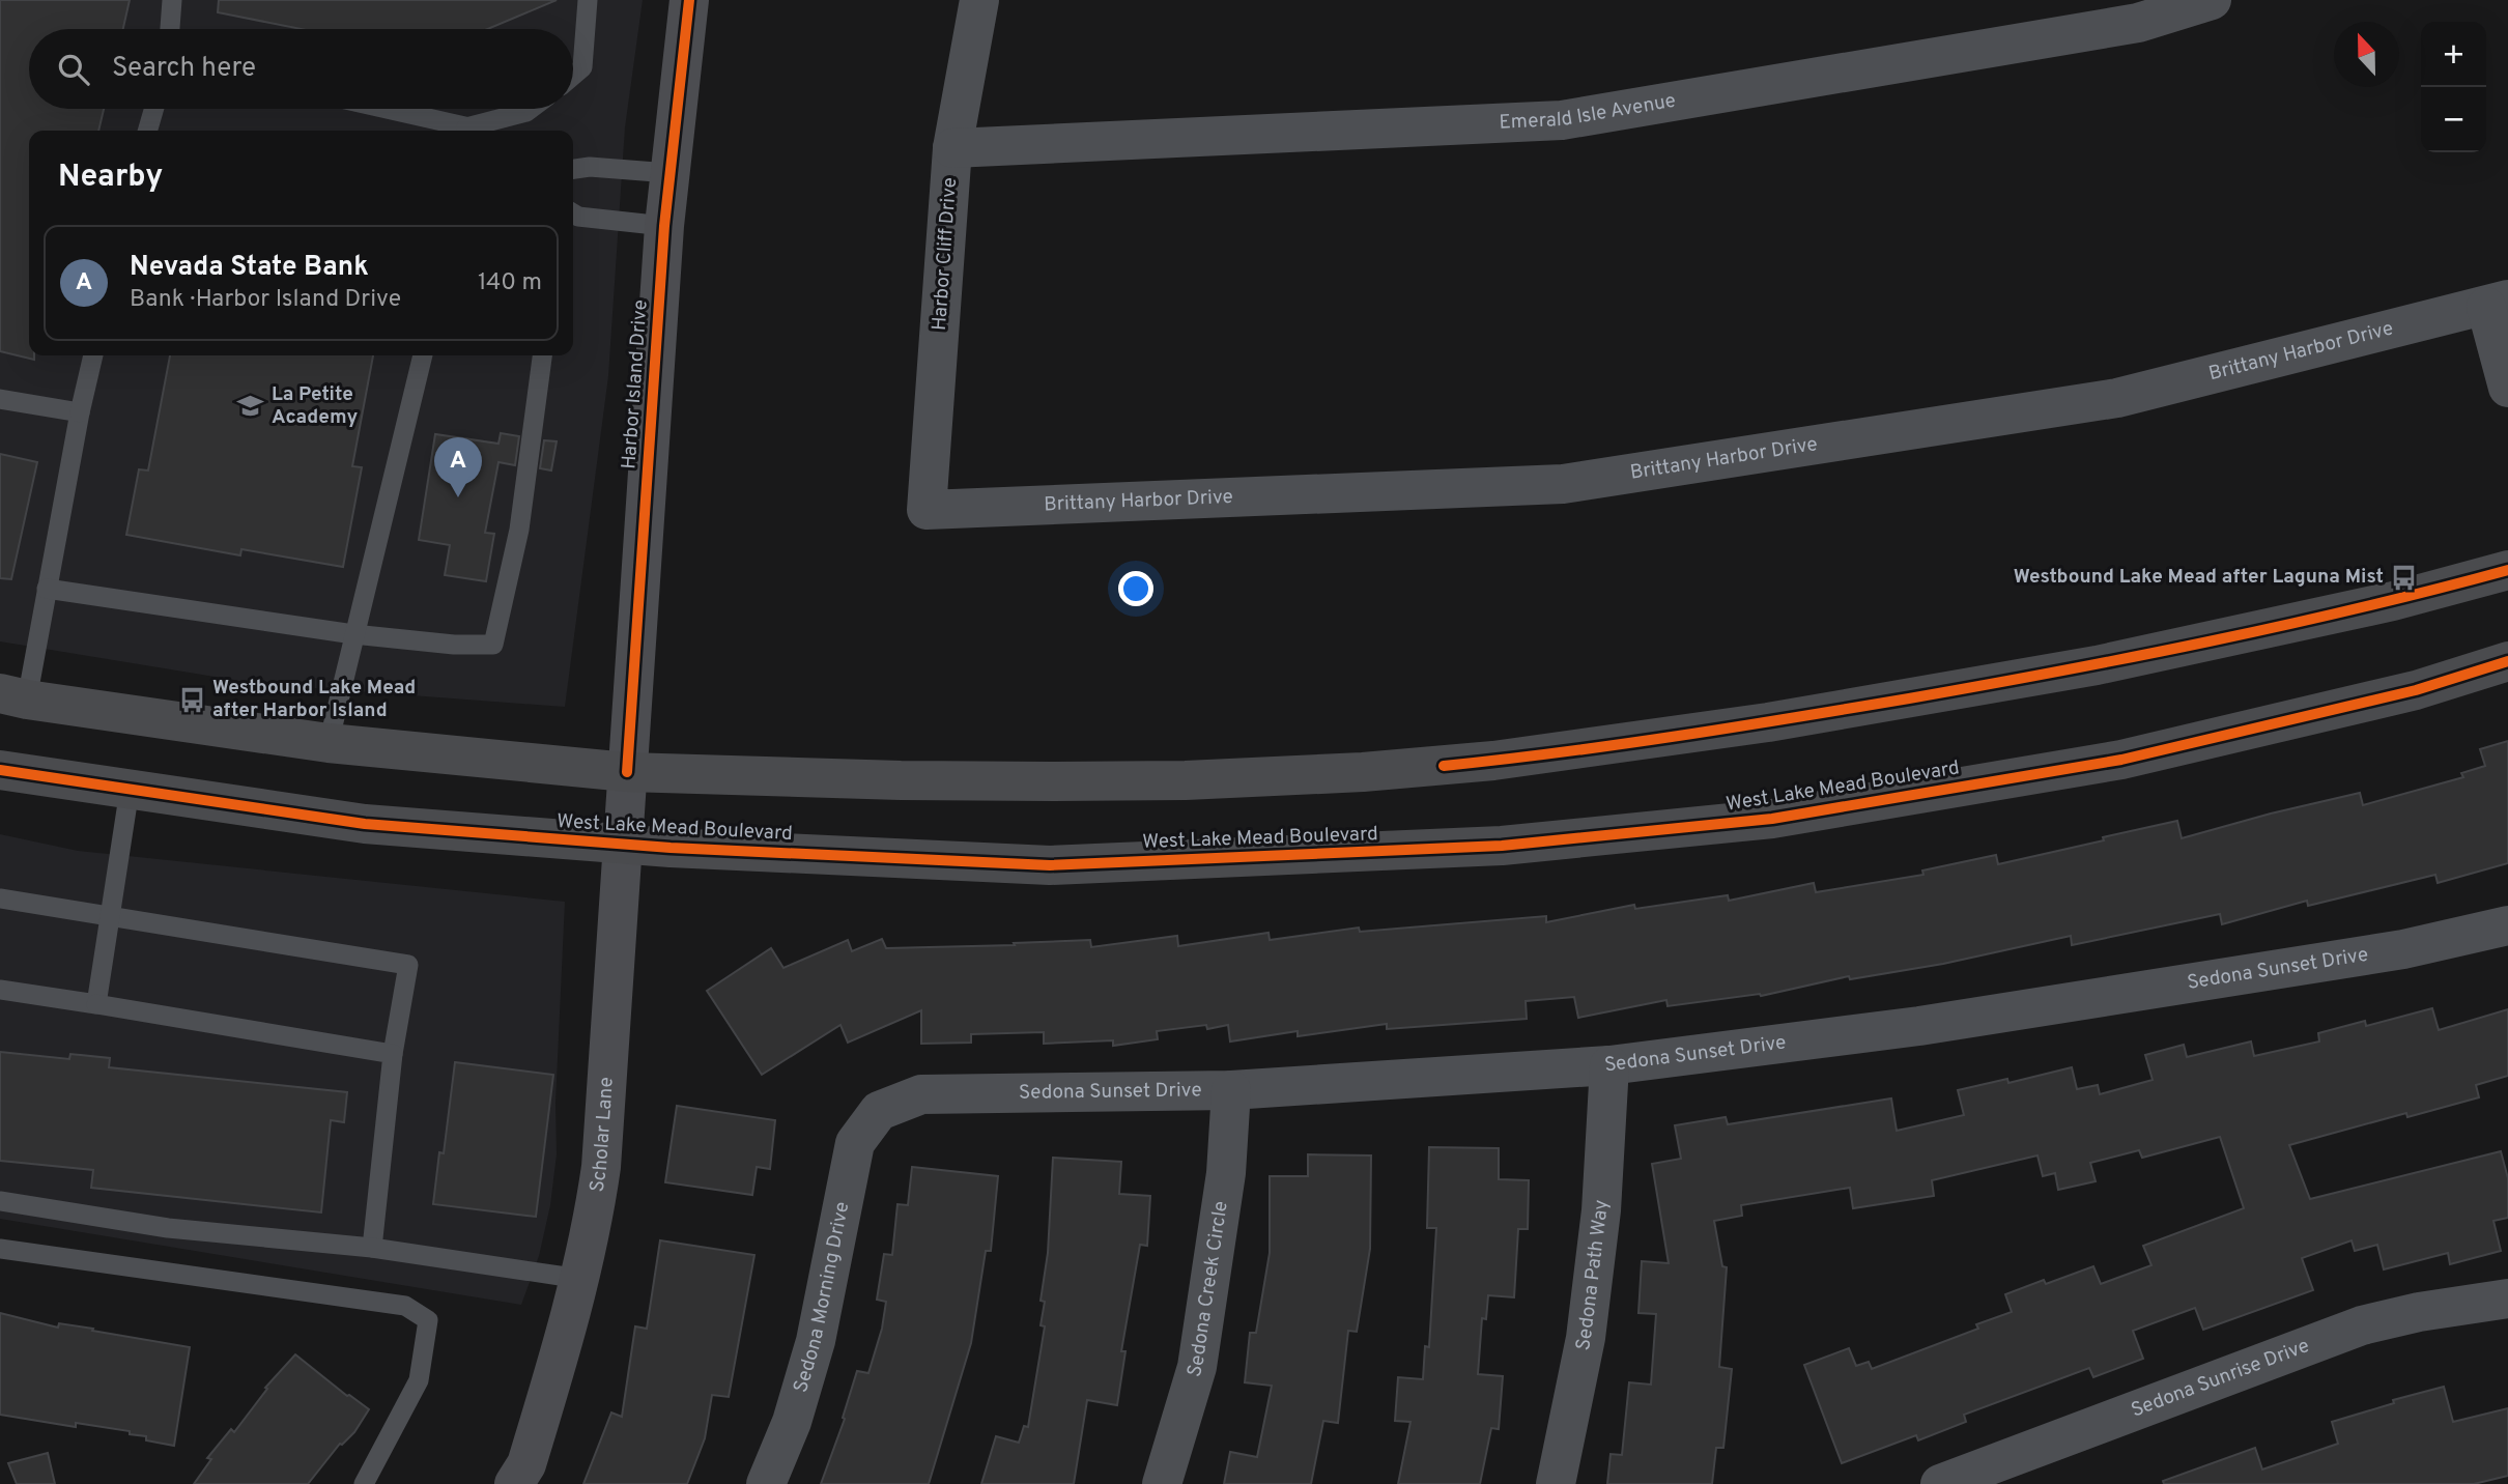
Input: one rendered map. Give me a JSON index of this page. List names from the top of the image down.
{
  "streets": {
    "main road": ["West Lake Mead Boulevard"],
    "street": [
      "Emerald Isle Avenue",
      "Harbor Cliff Drive",
      "Brittany Harbor Drive",
      "Harbor Island Drive",
      "Sedona Sunset Drive",
      "Scholar Lane",
      "Sedona Path Way",
      "Sedona Creek Circle",
      "Sedona Morning Drive",
      "Sedona Sunrise Drive"
    ]
  },
  "crossings": [
    ["Emerald Isle Avenue", "Harbor Cliff Drive"],
    ["Harbor Cliff Drive", "Brittany Harbor Drive"],
    ["Harbor Island Drive", "Scholar Lane"],
    ["West Lake Mead Boulevard", "Scholar Lane"],
    ["Sedona Sunset Drive", "Sedona Path Way"],
    ["Sedona Sunset Drive", "Sedona Creek Circle"],
    ["Sedona Sunset Drive", "Sedona Morning Drive"]
  ],
  "places": {
    "school or university": ["La Petite Academy"],
    "bus stop": ["Westbound Lake Mead after Laguna Mist", "Westbound Lake Mead after Harbor Island"]
  },
  "north": "top",
  "page": {
    "map_buttons": ["+", "−"],
    "search": "Search here",
    "heading": "Nearby",
    "list": [
      {
        "mark": "A",
        "name": "Nevada State Bank",
        "note": "Bank · Harbor Island Drive",
        "value": "140 m"
      }
    ],
    "pins": "A"
  }
}
